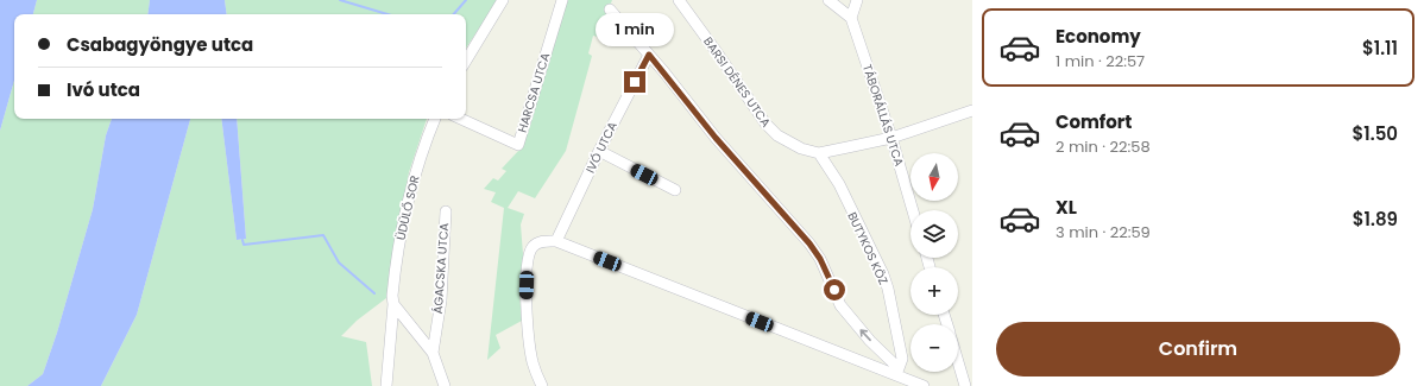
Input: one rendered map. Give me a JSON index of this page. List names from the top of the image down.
{
  "streets": {
    "street": [
      "BARSI DÉNES UTCA",
      "HARCSA UTCA",
      "TÁBORÁLLÁS UTCA",
      "IVÓ UTCA",
      "ÜDÜLŐ SOR",
      "BUTYKOS KÖZ",
      "ÁGACSKA UTCA"
    ]
  },
  "crossings": [
    ["BARSI DÉNES UTCA", "TÁBORÁLLÁS UTCA"],
    ["BARSI DÉNES UTCA", "BUTYKOS KÖZ"]
  ],
  "north": "bottom",
  "page": {
    "list": [
      {
        "name": "Economy",
        "note": "1 min · 22:57",
        "value": "$1.11"
      },
      {
        "name": "Comfort",
        "note": "2 min · 22:58",
        "value": "$1.50"
      },
      {
        "name": "XL",
        "note": "3 min · 22:59",
        "value": "$1.89"
      }
    ],
    "bubble": "1 min",
    "banner": ["Csabagyöngye utca", "Ivó utca"],
    "map_buttons": ["+", "−"],
    "buttons": "Confirm"
  }
}
